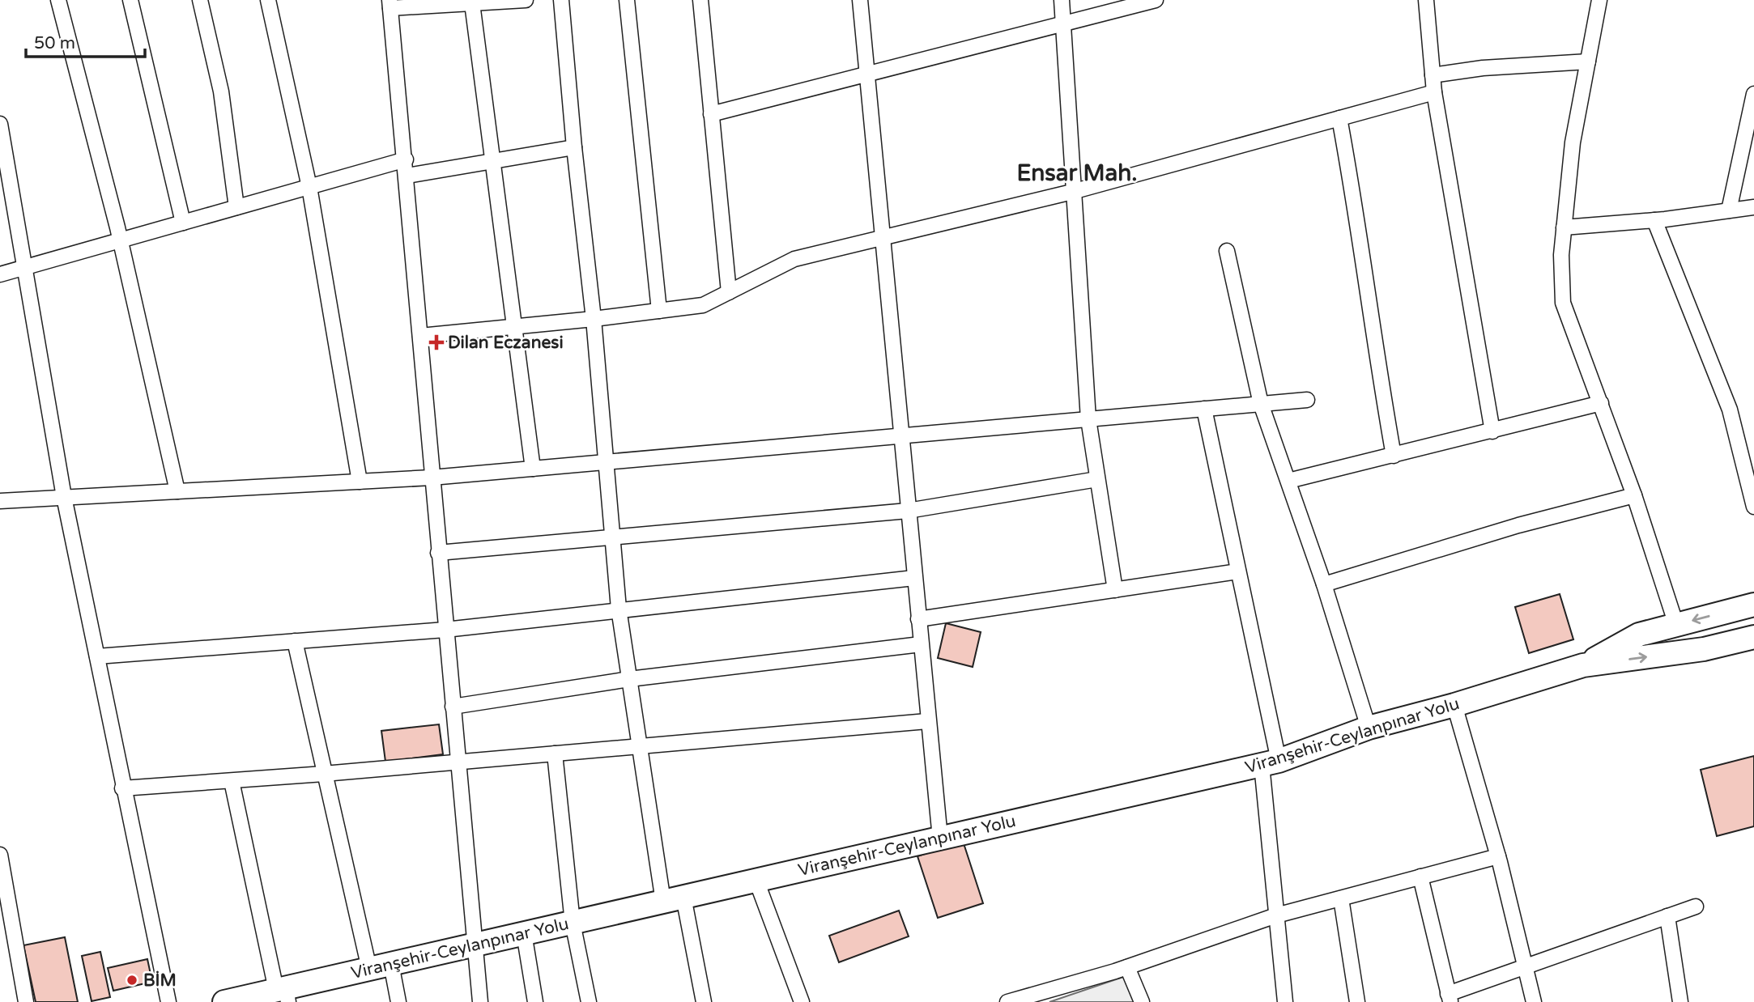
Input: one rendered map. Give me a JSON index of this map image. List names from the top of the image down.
{
  "streets": {
    "main road": ["Viranşehir-Ceylanpınar Yolu"]
  },
  "districts": ["Ensar Mah."],
  "places": {
    "health": ["Dilan Eczanesi"],
    "other": ["BİM"]
  },
  "scale_bar": "50 m"
}
